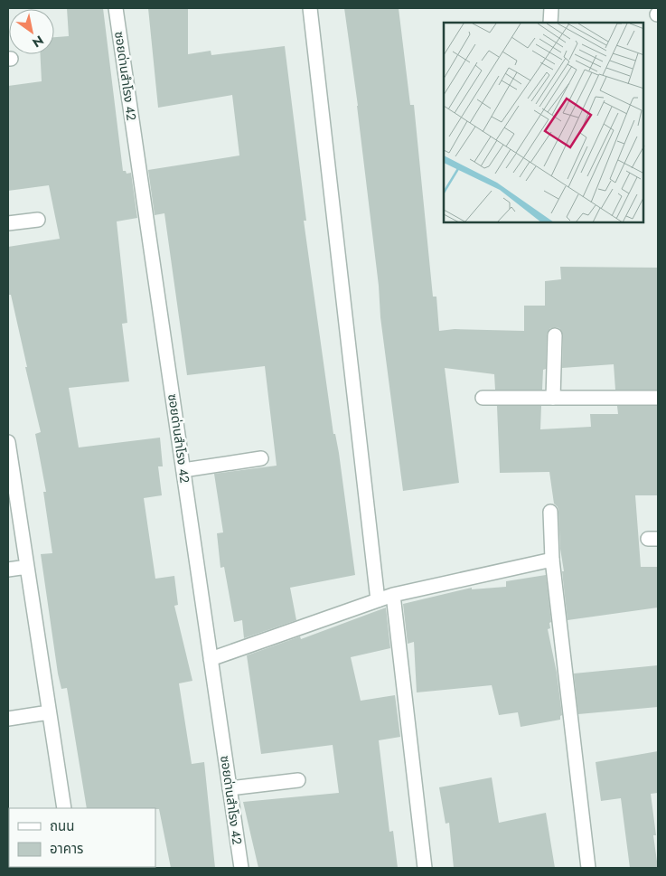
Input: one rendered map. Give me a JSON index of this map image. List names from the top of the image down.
{
  "streets": {
    "street": ["ซอยด่านสำโรง 42"]
  },
  "legend": ["ถนน", "อาคาร"],
  "north": "bottom right"
}
